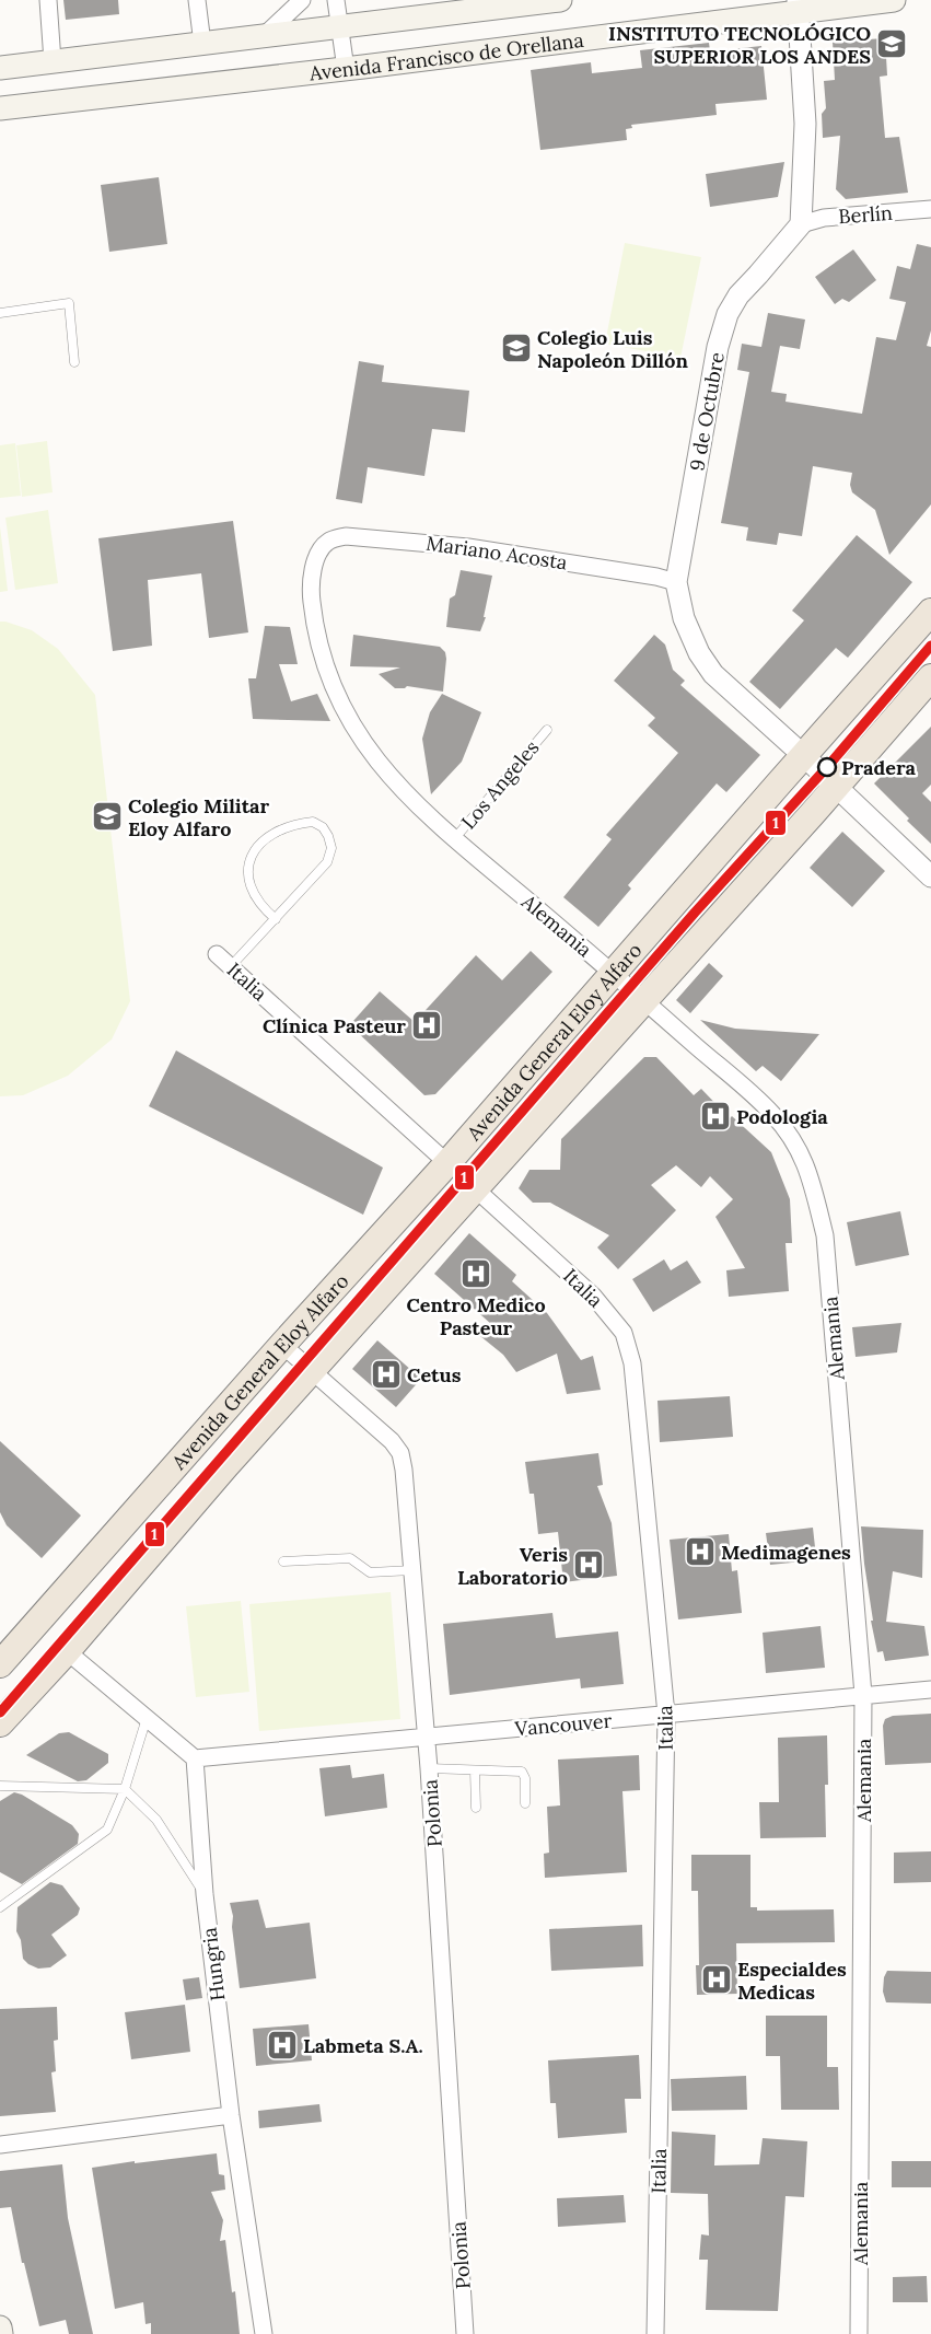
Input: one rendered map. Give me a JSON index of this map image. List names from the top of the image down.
{
  "streets": {
    "main road": ["Avenida Francisco de Orellana", "Avenida General Eloy Alfaro"],
    "street": [
      "Berlín",
      "9 de Octubre",
      "Mariano Acosta",
      "Alemania",
      "Italia",
      "Vancouver",
      "Polonia",
      "Hungria"
    ],
    "lane": ["Los Angeles"]
  },
  "crossings": [
    ["Berlín", "9 de Octubre"],
    ["9 de Octubre", "Mariano Acosta"],
    ["9 de Octubre", "Avenida General Eloy Alfaro"],
    ["Mariano Acosta", "Alemania"],
    ["Los Angeles", "Alemania"],
    ["Alemania", "Avenida General Eloy Alfaro"],
    ["Alemania", "Vancouver"],
    ["Italia", "Avenida General Eloy Alfaro"],
    ["Italia", "Vancouver"],
    ["Avenida General Eloy Alfaro", "Polonia"],
    ["Vancouver", "Polonia"],
    ["Vancouver", "Hungria"]
  ],
  "places": {
    "school or university": ["INSTITUTO TECNOLÓGICO SUPERIOR LOS ANDES", "Colegio Luis Napoleón Dillón", "Colegio Militar Eloy Alfaro"],
    "other": ["Pradera"],
    "hospital": [
      "Clínica Pasteur",
      "Podologia",
      "Centro Medico Pasteur",
      "Cetus",
      "Medimagenes",
      "Veris Laboratorio",
      "Especialdes Medicas",
      "Labmeta S.A."
    ]
  },
  "lines": ["transit line 1"]
}
